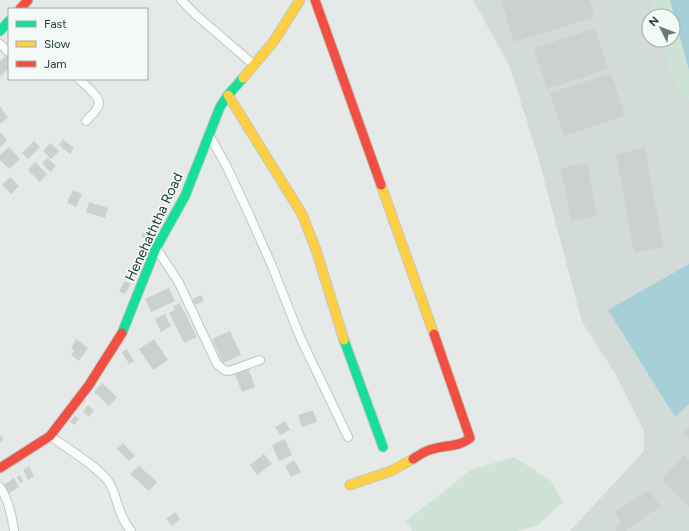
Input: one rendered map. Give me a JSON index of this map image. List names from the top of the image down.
{
  "streets": {
    "street": ["Henehaththa Road"]
  },
  "legend": ["Fast", "Slow", "Jam"],
  "north": "top left"
}
